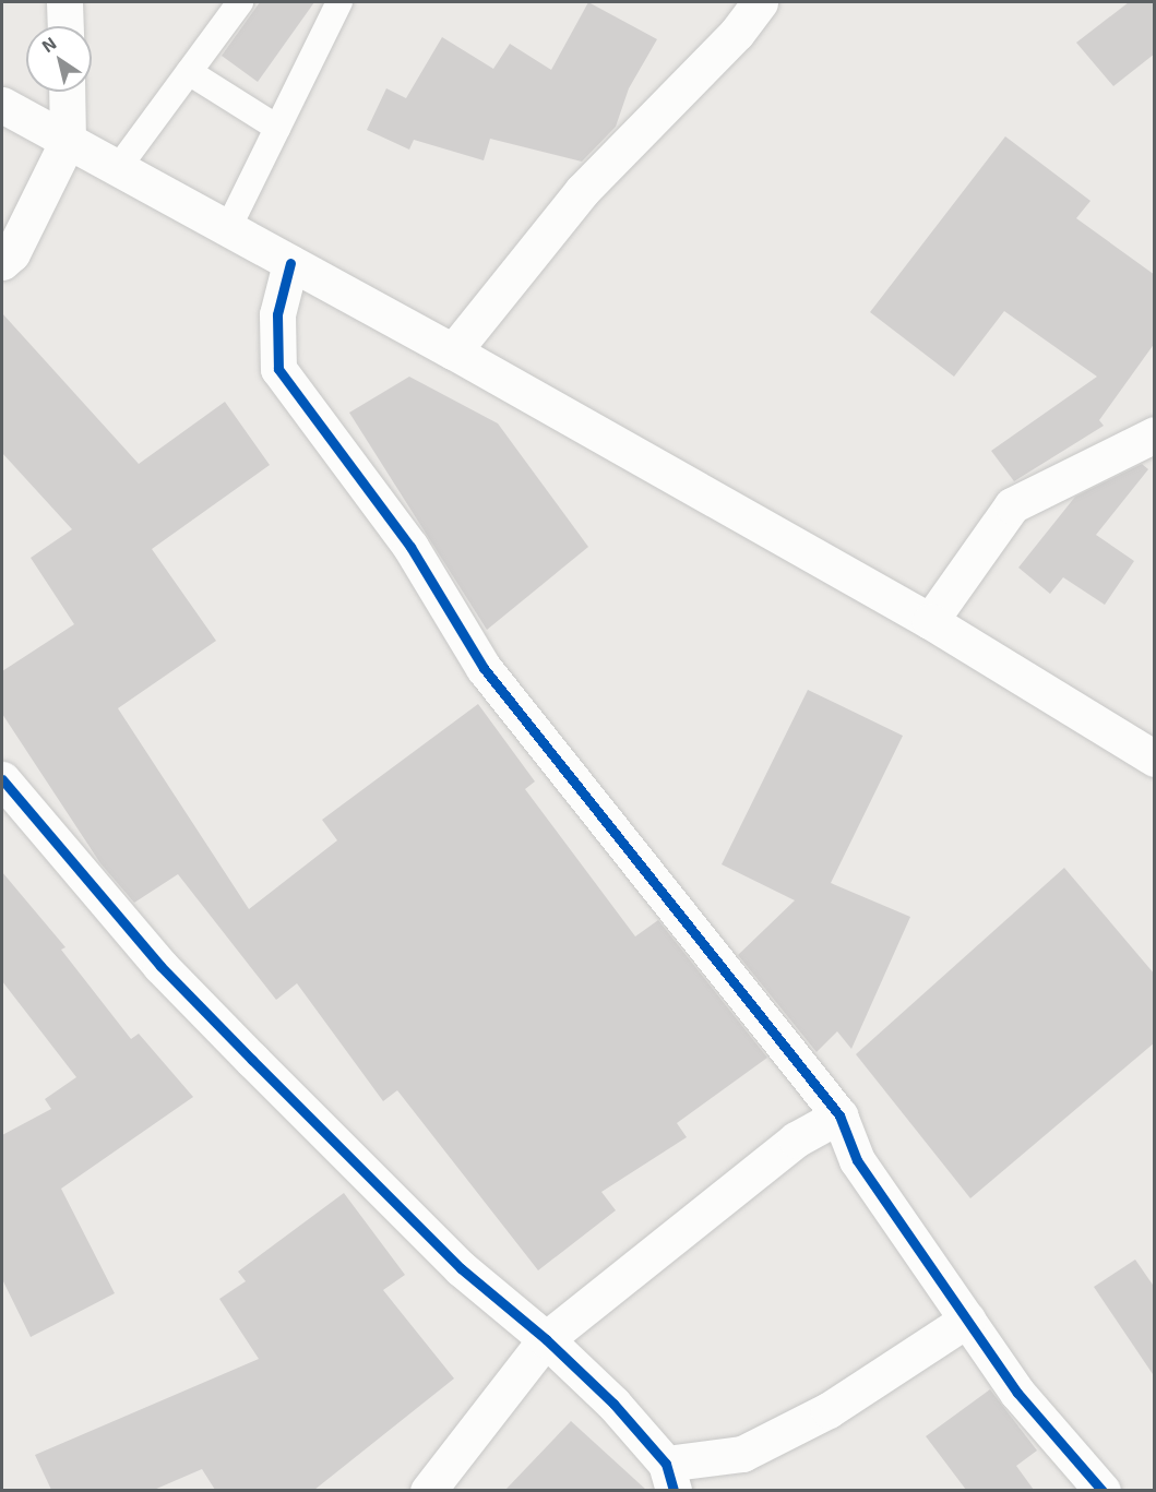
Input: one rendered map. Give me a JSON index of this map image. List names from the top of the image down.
{
  "north": "top left"
}
